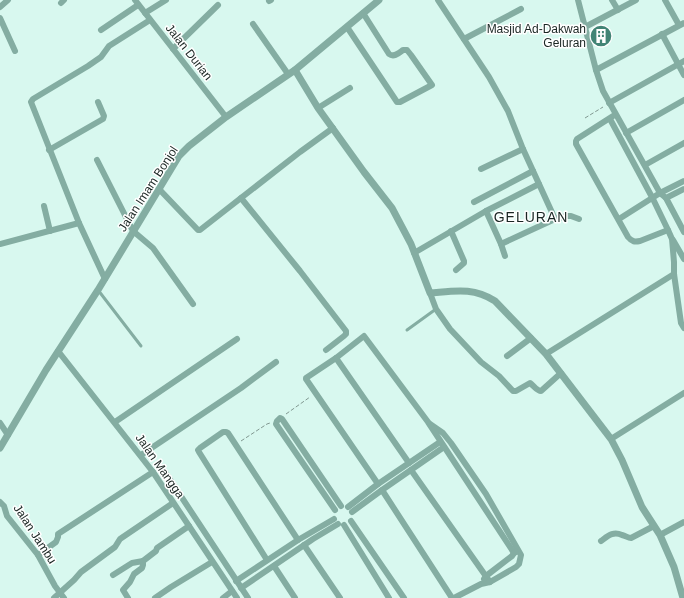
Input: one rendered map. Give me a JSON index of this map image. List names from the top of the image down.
{
  "streets": {
    "street": [
      "Jalan Durian",
      "Jalan Imam Bonjol",
      "Jalan Mangga",
      "Jalan Jambu"
    ]
  },
  "crossings": [
    ["Jalan Durian", "Jalan Imam Bonjol"],
    ["Jalan Imam Bonjol", "Jalan Mangga"]
  ],
  "districts": ["GELURAN"],
  "places": {
    "building": ["Masjid Ad-Dakwah Geluran"]
  }
}
